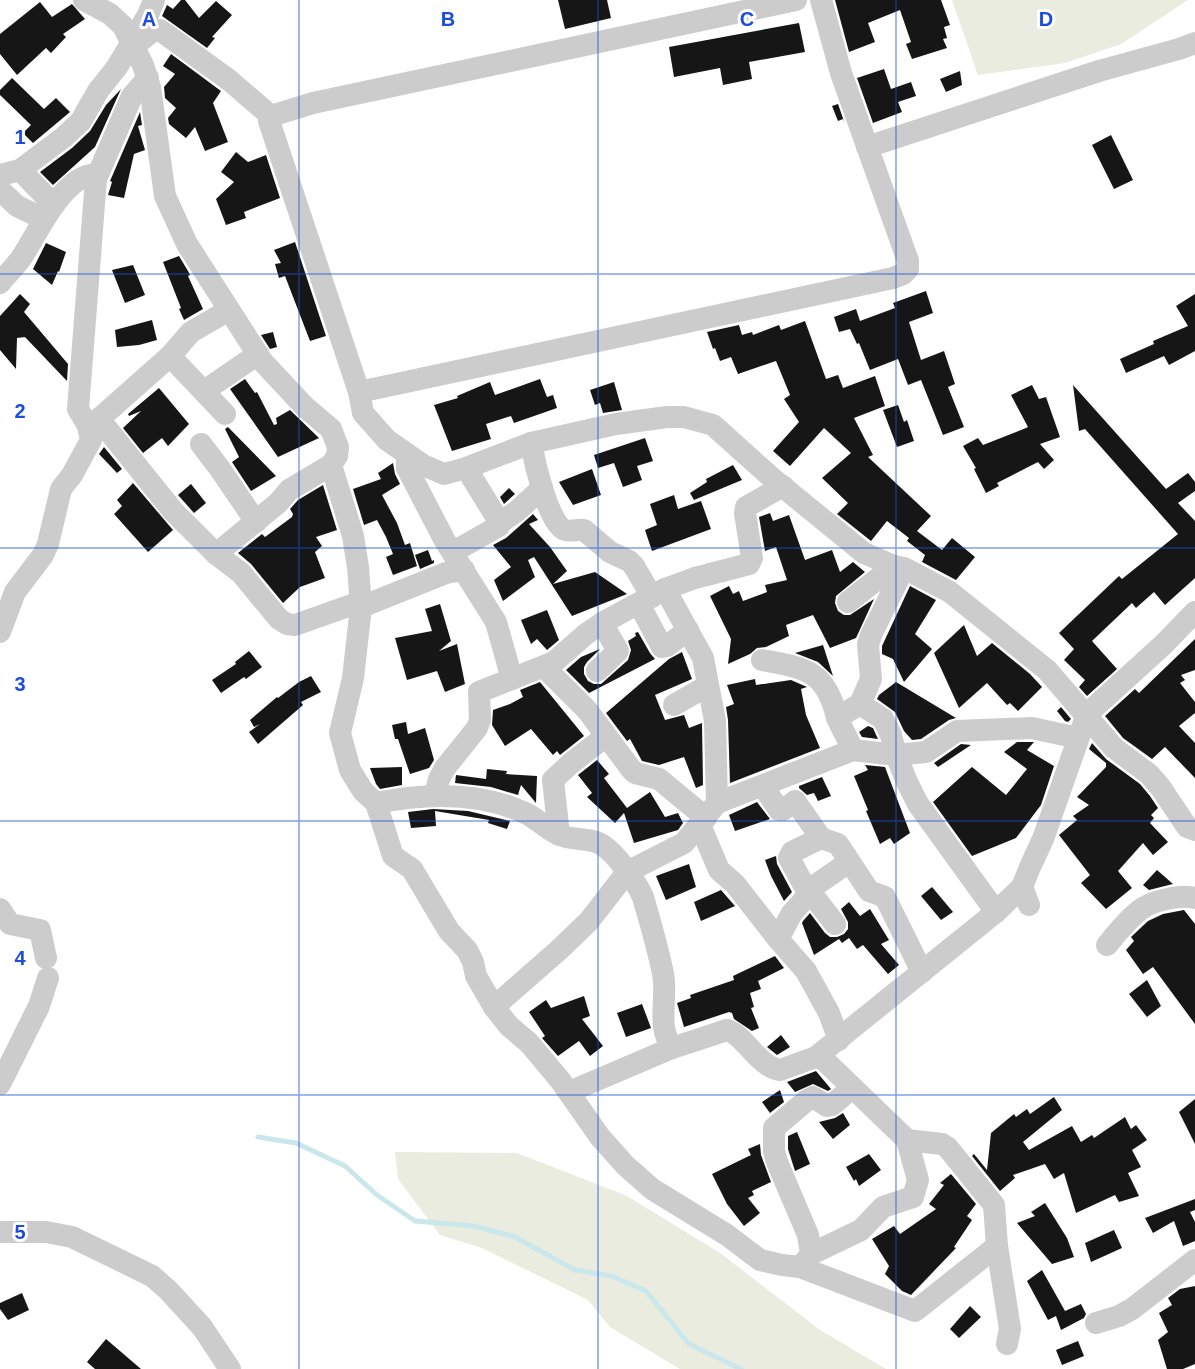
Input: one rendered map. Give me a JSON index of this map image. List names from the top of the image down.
{
  "grid": {
    "columns": [
      "A",
      "B",
      "C",
      "D"
    ],
    "rows": [
      "1",
      "2",
      "3",
      "4",
      "5"
    ]
  }
}
